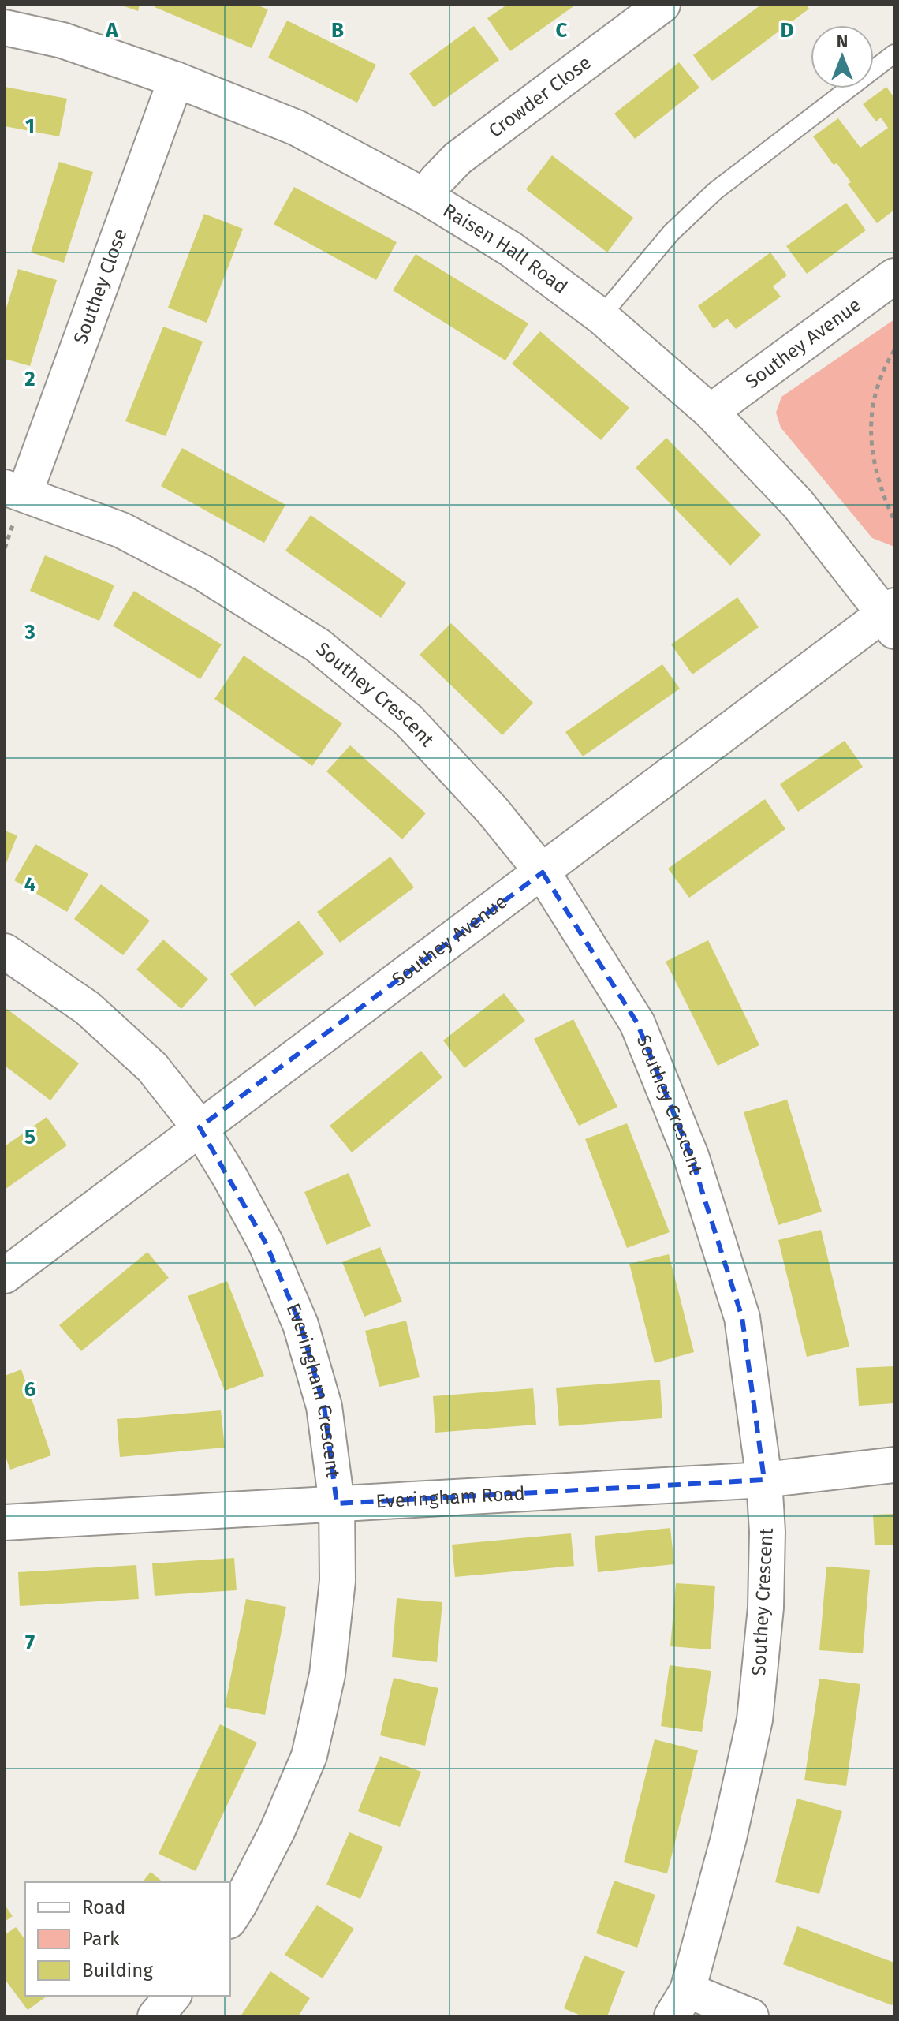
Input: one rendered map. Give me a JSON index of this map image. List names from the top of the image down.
{
  "streets": {
    "street": [
      "Crowder Close",
      "Raisen Hall Road",
      "Southey Close",
      "Southey Avenue",
      "Southey Crescent",
      "Everingham Crescent",
      "Everingham Road"
    ]
  },
  "crossings": [
    ["Crowder Close", "Raisen Hall Road"],
    ["Raisen Hall Road", "Southey Close"],
    ["Raisen Hall Road", "Southey Avenue"],
    ["Southey Close", "Southey Crescent"],
    ["Southey Avenue", "Southey Crescent"],
    ["Southey Avenue", "Everingham Crescent"],
    ["Southey Crescent", "Everingham Road"],
    ["Everingham Crescent", "Everingham Road"]
  ],
  "legend": ["Road", "Park", "Building"],
  "north": "top",
  "grid": {
    "columns": [
      "A",
      "B",
      "C",
      "D"
    ],
    "rows": [
      "1",
      "2",
      "3",
      "4",
      "5",
      "6",
      "7"
    ]
  }
}
